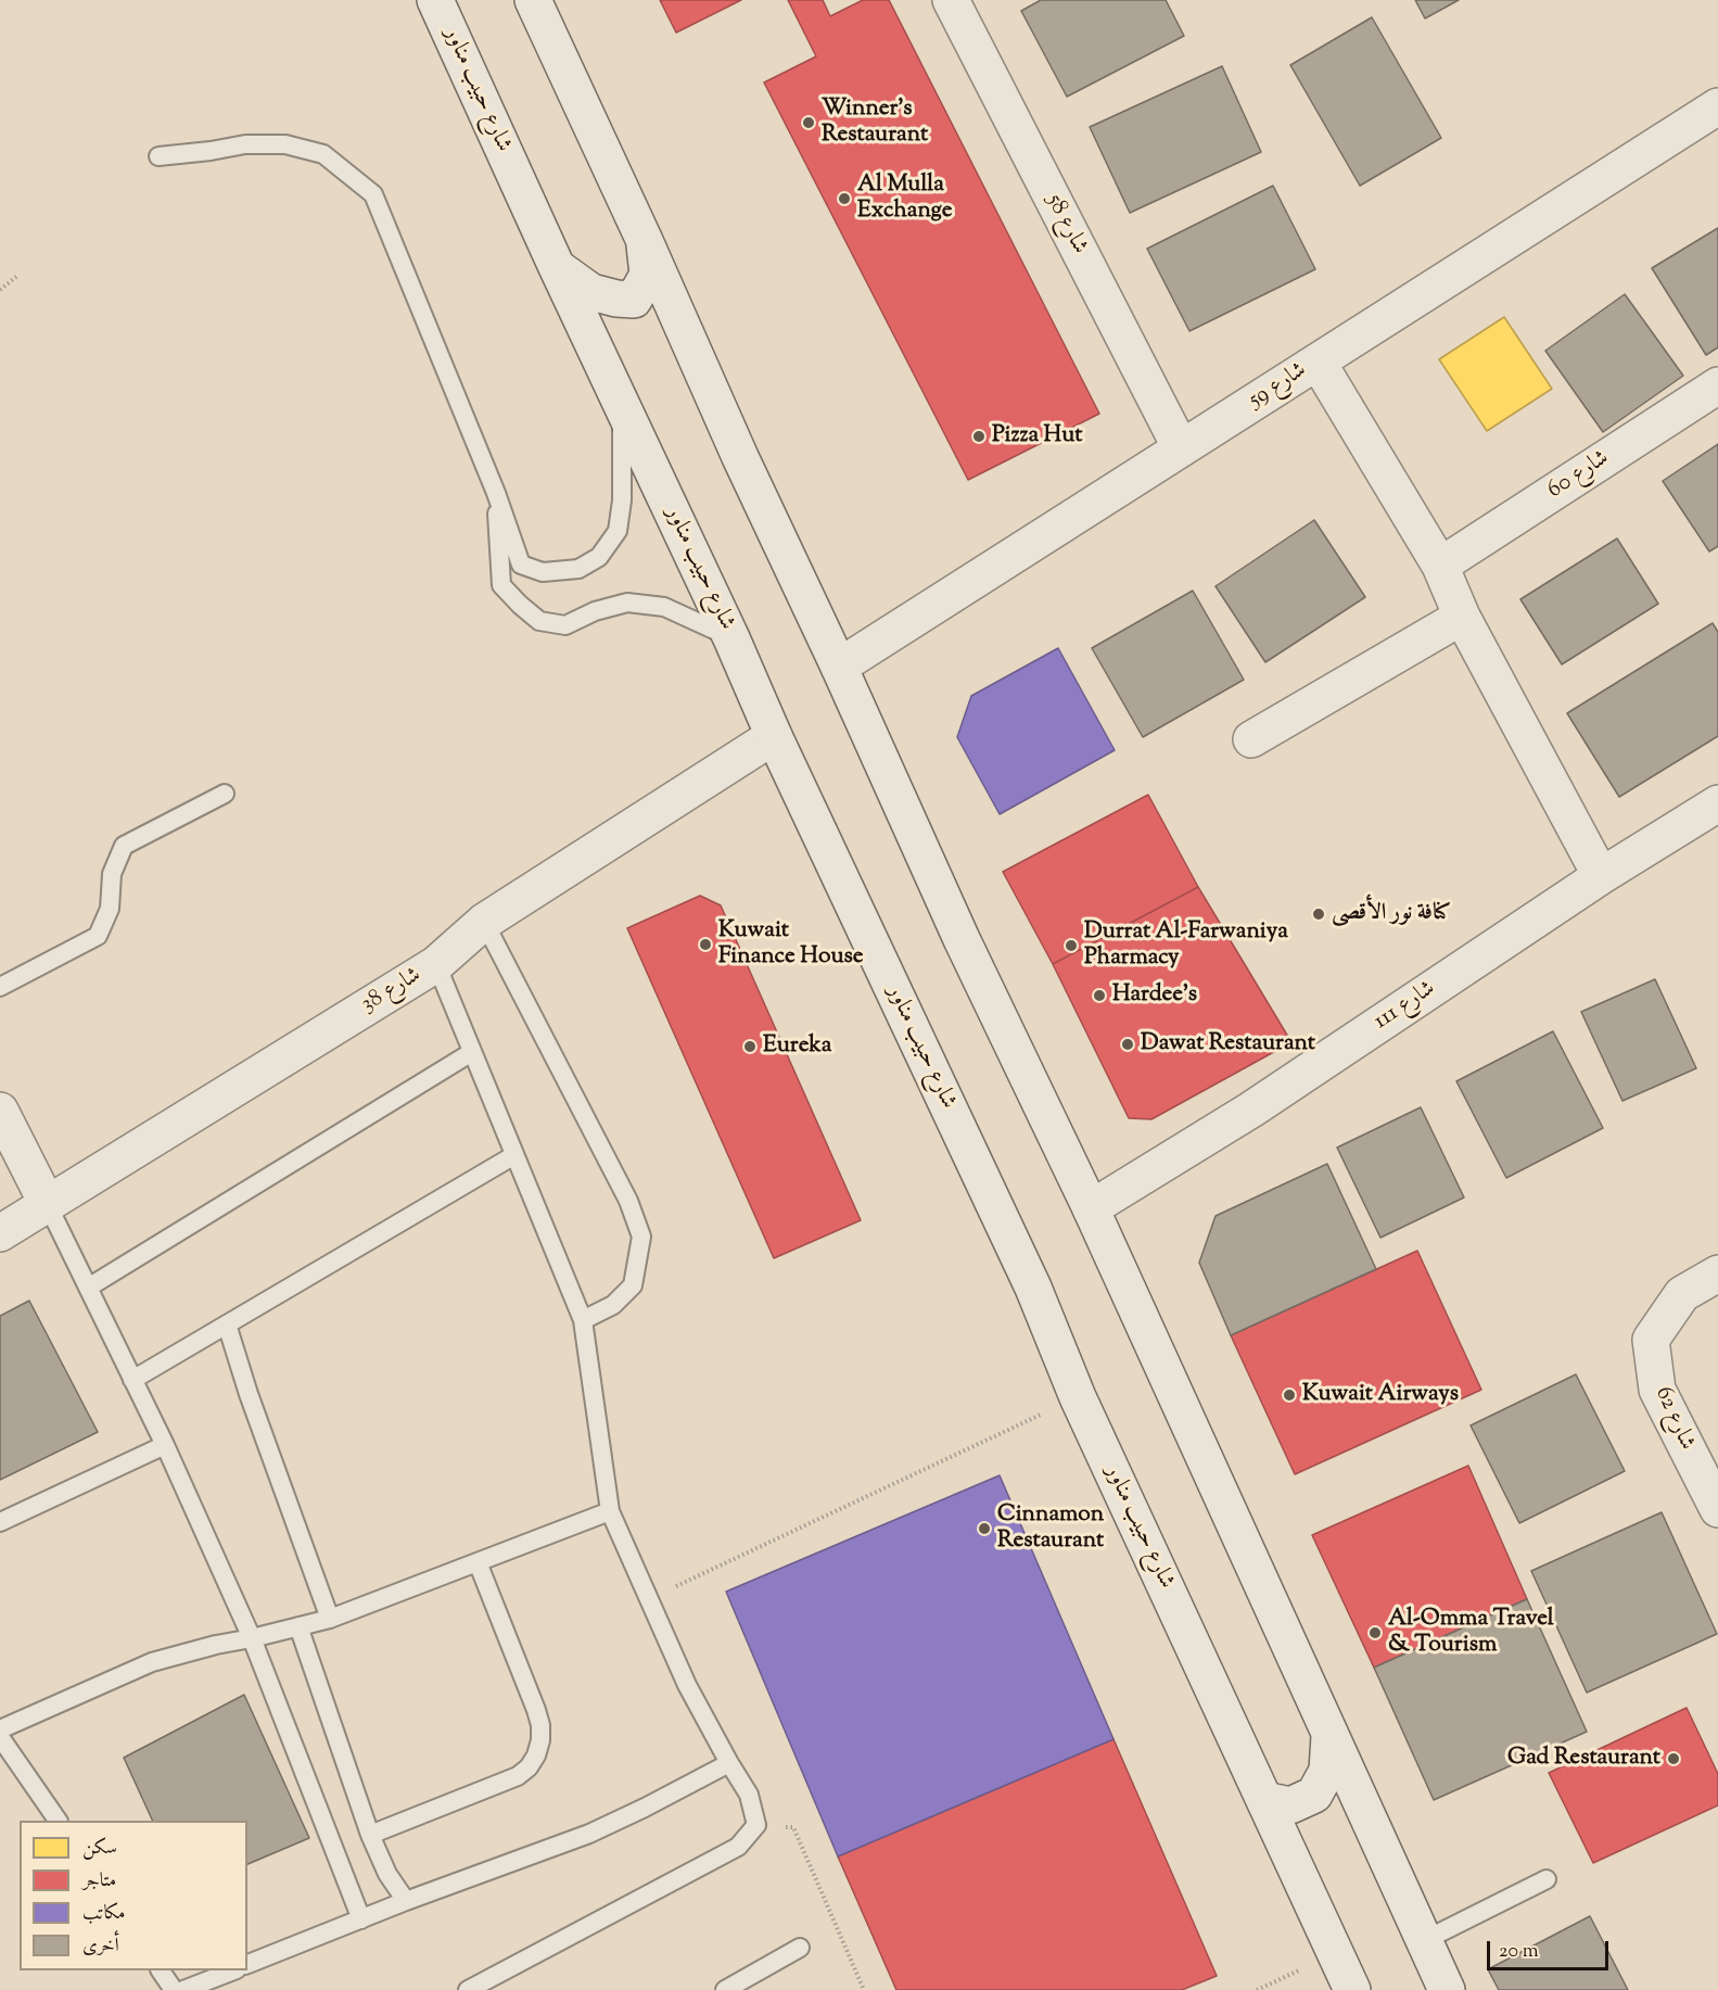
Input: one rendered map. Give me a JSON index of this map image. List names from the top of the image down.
{
  "streets": {
    "street": [
      "شارع حبيب مناور",
      "شارع 58",
      "شارع 59",
      "شارع 60",
      "شارع 38",
      "شارع 111",
      "شارع 62"
    ]
  },
  "crossings": [
    ["شارع حبيب مناور", "شارع 38"],
    ["شارع 58", "شارع 59"]
  ],
  "places": [
    "Winner's Restaurant",
    "Al Mulla Exchange",
    "Pizza Hut",
    "كنافة نور الأقصى",
    "Kuwait Finance House",
    "Durrat Al-Farwaniya Pharmacy",
    "Hardee's",
    "Dawat Restaurant",
    "Eureka",
    "Kuwait Airways",
    "Cinnamon Restaurant",
    "Al-Omma Travel & Tourism",
    "Gad Restaurant"
  ],
  "legend": [
    "سكن",
    "متاجر",
    "مكاتب",
    "أخرى"
  ],
  "scale_bar": "20 m"
}
